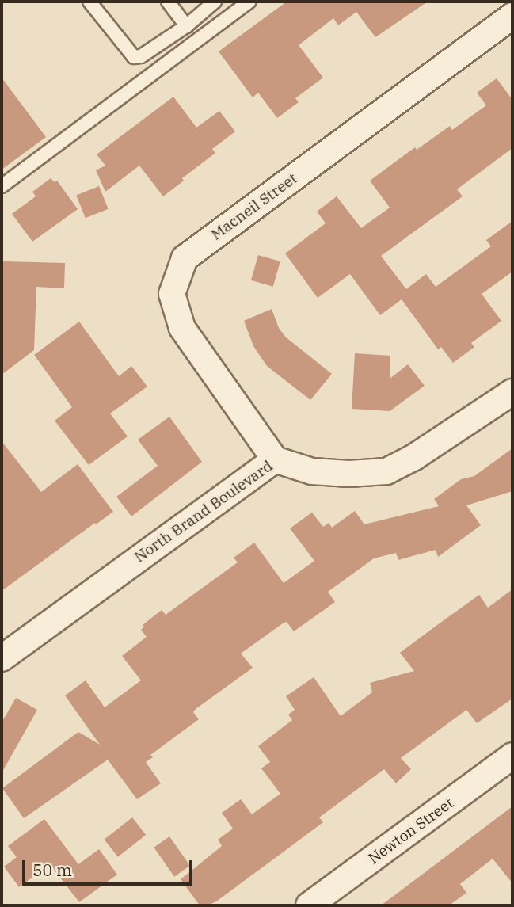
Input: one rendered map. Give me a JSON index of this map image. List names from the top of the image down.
{
  "streets": {
    "street": ["Macneil Street", "North Brand Boulevard", "Newton Street"]
  },
  "crossings": [
    ["Macneil Street", "North Brand Boulevard"]
  ],
  "scale_bar": "50 m"
}
